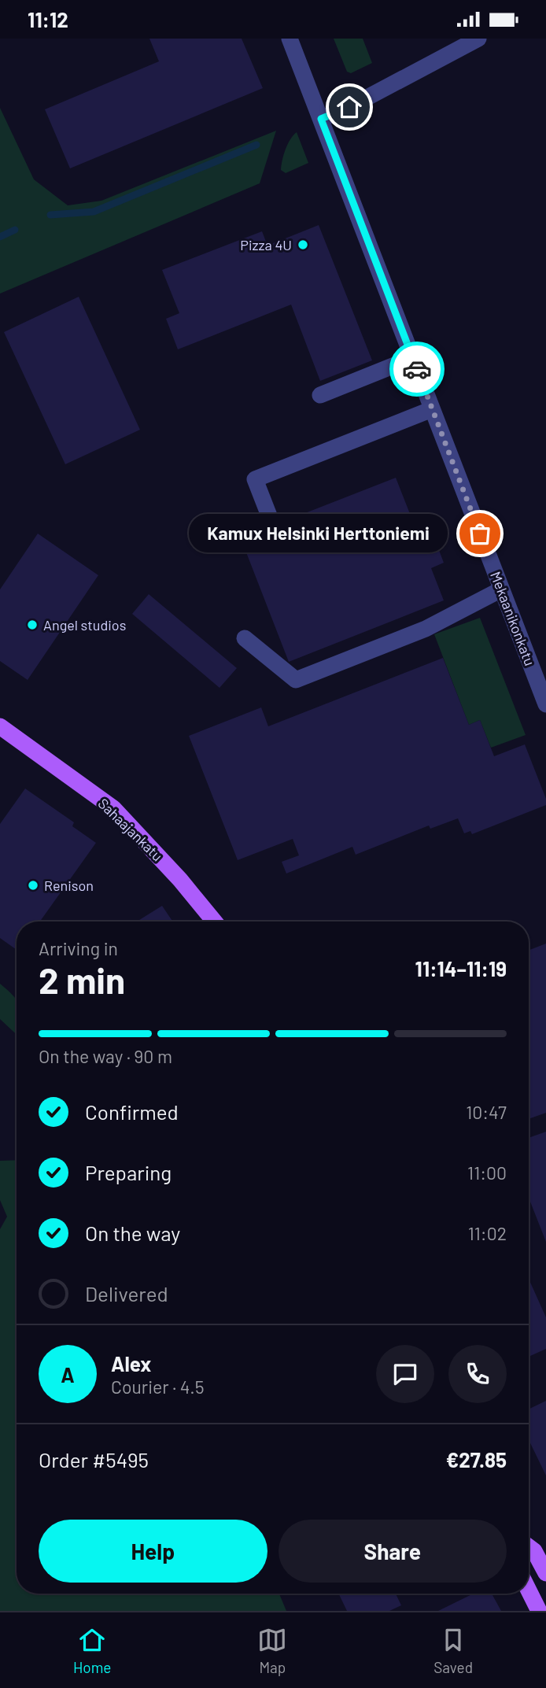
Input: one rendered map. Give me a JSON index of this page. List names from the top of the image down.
{
  "streets": {
    "main road": ["Sahaajankatu"],
    "street": ["Mekaanikonkatu"]
  },
  "places": [
    "Pizza 4U",
    "Kamux Helsinki Herttoniemi",
    "Angel studios",
    "Renison"
  ],
  "page": {
    "status": "11:12",
    "bubble": "Kamux Helsinki Herttoniemi",
    "heading": ["2 min", "Arriving in", "11:14–11:19"],
    "panel": [
      "Alex",
      "Courier · 4.5",
      "Order #5495",
      "€27.85"
    ],
    "bar": "On the way · 90 m",
    "list": [
      ["Confirmed", "10:47"],
      ["Preparing", "11:00"],
      ["On the way", "11:02"],
      "Delivered"
    ],
    "round": "A",
    "buttons": ["Help", "Share"],
    "tabs": ["Home", "Map", "Saved"]
  }
}
